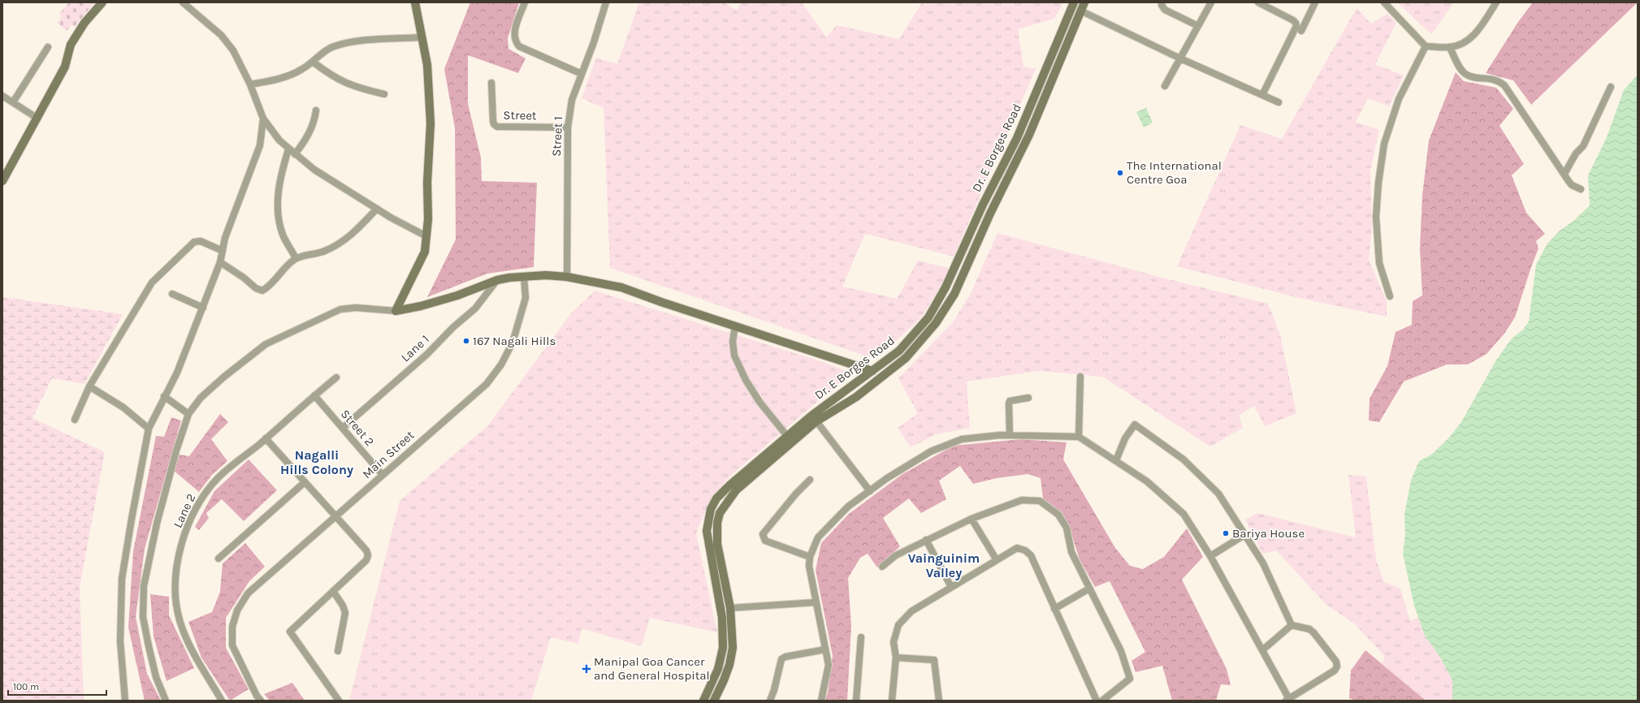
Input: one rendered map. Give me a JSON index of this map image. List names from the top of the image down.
{
  "streets": {
    "main road": ["Dr. E Borges Road"],
    "street": [
      "Street",
      "Street 1",
      "Lane 1",
      "Street 2",
      "Main Street",
      "Lane 2"
    ]
  },
  "crossings": [
    ["Street", "Street 1"],
    ["Lane 1", "Street 2"],
    ["Street 2", "Main Street"],
    ["Street 2", "Lane 2"]
  ],
  "districts": ["Nagalli Hills Colony", "Vainguinim Valley"],
  "places": {
    "other": ["The International Centre Goa", "167 Nagali Hills", "Bariya House"],
    "health": ["Manipal Goa Cancer and General Hospital"]
  },
  "scale_bar": "100 m"
}
